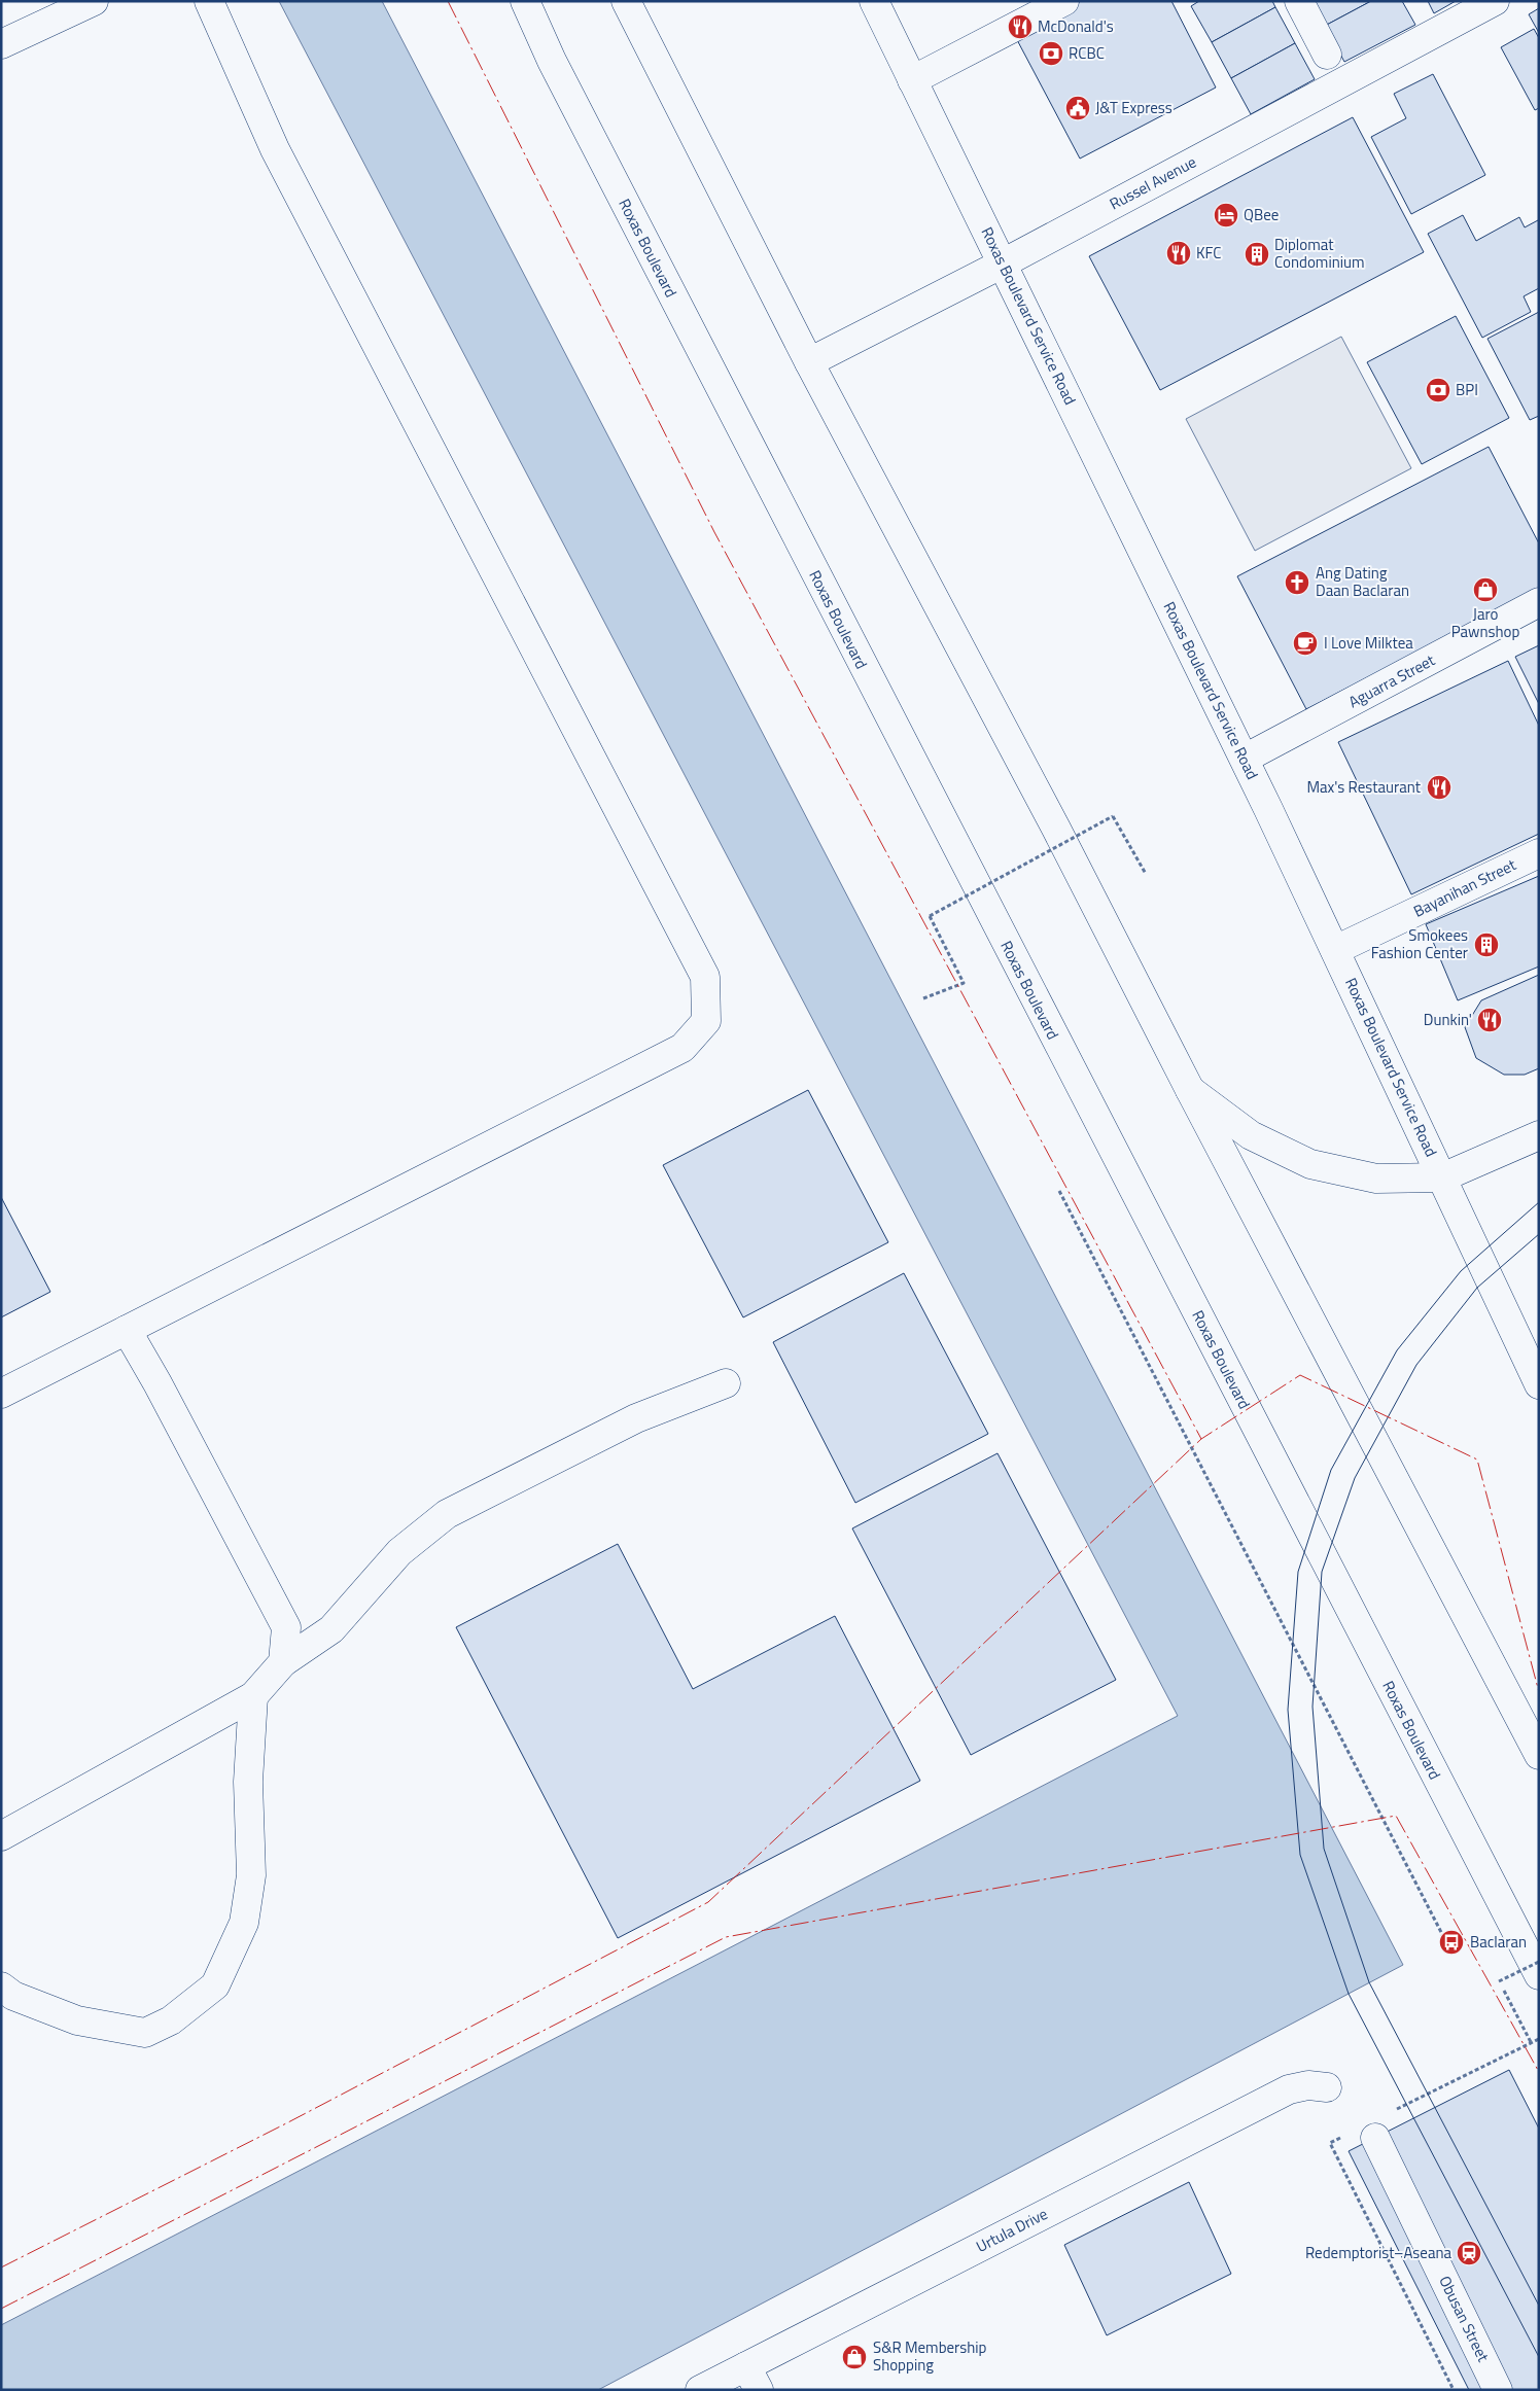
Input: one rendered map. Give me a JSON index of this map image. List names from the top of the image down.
{
  "streets": {
    "main road": [
      "Russel Avenue",
      "Roxas Boulevard",
      "Roxas Boulevard Service Road",
      "Aguarra Street",
      "Bayanihan Street",
      "Urtula Drive",
      "Obusan Street"
    ]
  },
  "crossings": [
    ["Russel Avenue", "Roxas Boulevard Service Road"],
    ["Roxas Boulevard Service Road", "Aguarra Street"],
    ["Roxas Boulevard Service Road", "Bayanihan Street"]
  ],
  "places": {
    "restaurant": [
      "McDonald's",
      "KFC",
      "Max's Restaurant",
      "Dunkin'"
    ],
    "bank": ["RCBC", "BPI"],
    "public building": ["J&T Express"],
    "hotel": ["QBee"],
    "building": ["Diplomat Condominium", "Smokees Fashion Center"],
    "church": ["Ang Dating Daan Baclaran"],
    "shop": ["Jaro Pawnshop", "S&R Membership Shopping"],
    "cafe": ["I Love Milktea"],
    "bus stop": ["Baclaran"],
    "station": ["Redemptorist–Aseana"]
  }
}
